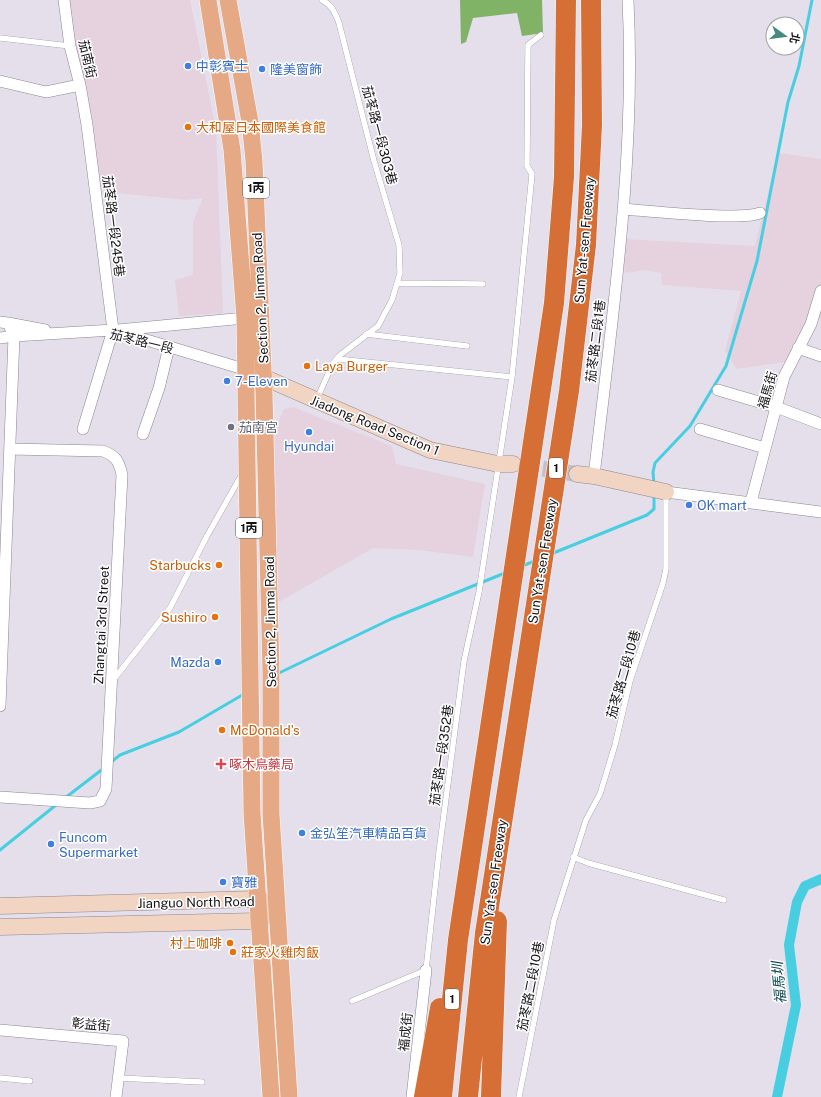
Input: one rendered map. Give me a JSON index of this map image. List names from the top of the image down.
{
  "streets": {
    "highway": ["Sun Yat-sen Freeway", "1"],
    "main road": ["1丙", "Section 2, Jinma Road"],
    "street": [
      "茄南街",
      "茄苳路一段245巷",
      "茄苳路一段",
      "茄苳路二段1巷",
      "福馬街",
      "Jiadong Road Section 1",
      "Zhangtai 3rd Street",
      "Jianguo North Road",
      "彰益街",
      "福成街"
    ],
    "lane": ["茄苳路一段303巷", "茄苳路二段10巷", "茄苳路一段352巷"]
  },
  "crossings": [
    ["茄南街", "茄苳路一段245巷"],
    ["茄苳路一段303巷", "Jiadong Road Section 1"],
    ["1丙", "Section 2, Jinma Road"],
    ["1丙", "Jianguo North Road"],
    ["茄苳路一段245巷", "茄苳路一段"],
    ["Section 2, Jinma Road", "茄苳路一段"],
    ["Section 2, Jinma Road", "Jiadong Road Section 1"],
    ["Section 2, Jinma Road", "Jianguo North Road"],
    ["茄苳路一段", "Jiadong Road Section 1"],
    ["Jiadong Road Section 1", "茄苳路一段352巷"],
    ["茄苳路一段352巷", "福成街"]
  ],
  "water": ["福馬圳"],
  "places": {
    "other": [
      "中彰賓士",
      "隆美窗飾",
      "大和屋日本國際美食館",
      "Laya Burger",
      "7-Eleven",
      "茄南宮",
      "Hyundai",
      "OK mart",
      "Starbucks",
      "Sushiro",
      "Mazda",
      "McDonald's",
      "金弘笙汽車精品百貨",
      "Funcom Supermarket",
      "寶雅",
      "村上咖啡",
      "莊家火雞肉飯"
    ],
    "health": ["啄木鳥藥局"]
  },
  "north": "right"
}
